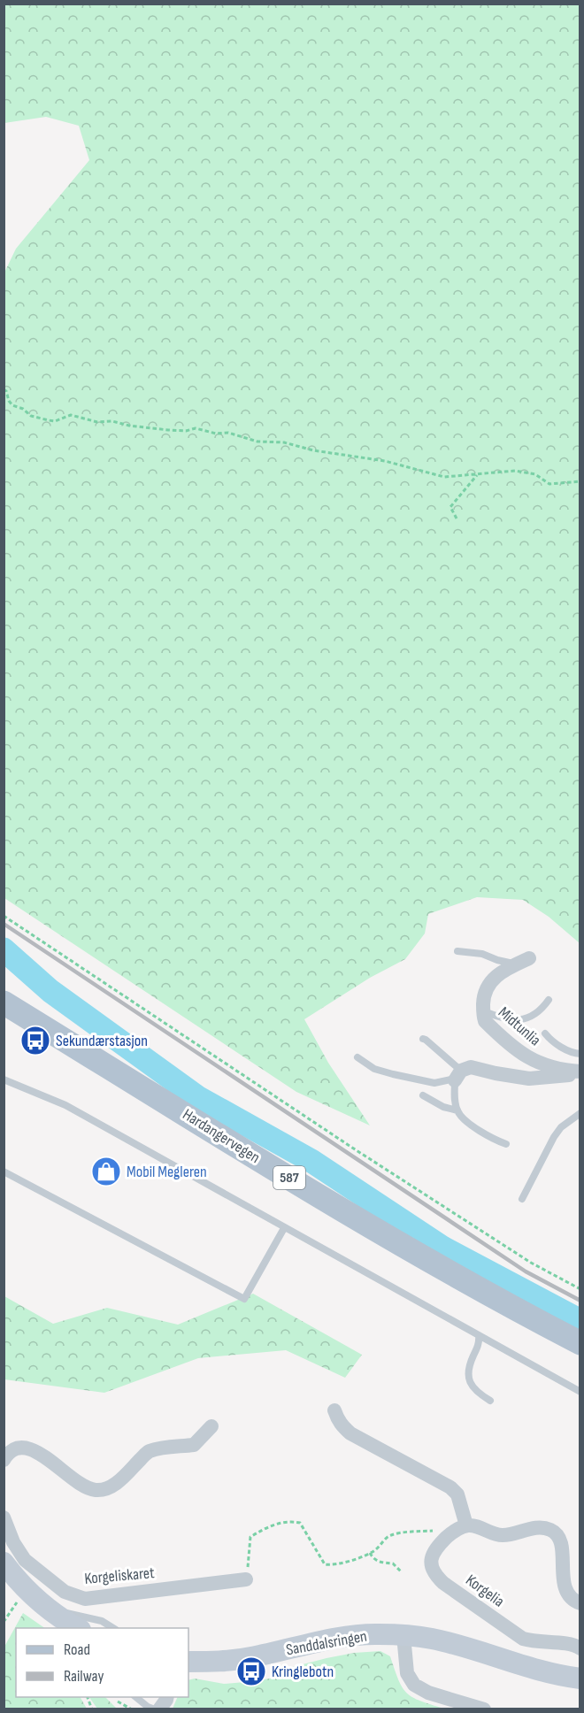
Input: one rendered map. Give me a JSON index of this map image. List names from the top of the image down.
{
  "streets": {
    "main road": ["Hardangervegen", "587", "Sanddalsringen"],
    "street": ["Midtunlia", "Korgeliskaret", "Korgelia"]
  },
  "places": {
    "bus stop": ["Sekundærstasjon", "Kringlebotn"],
    "shop": ["Mobil Megleren"]
  },
  "legend": ["Road", "Railway"]
}
